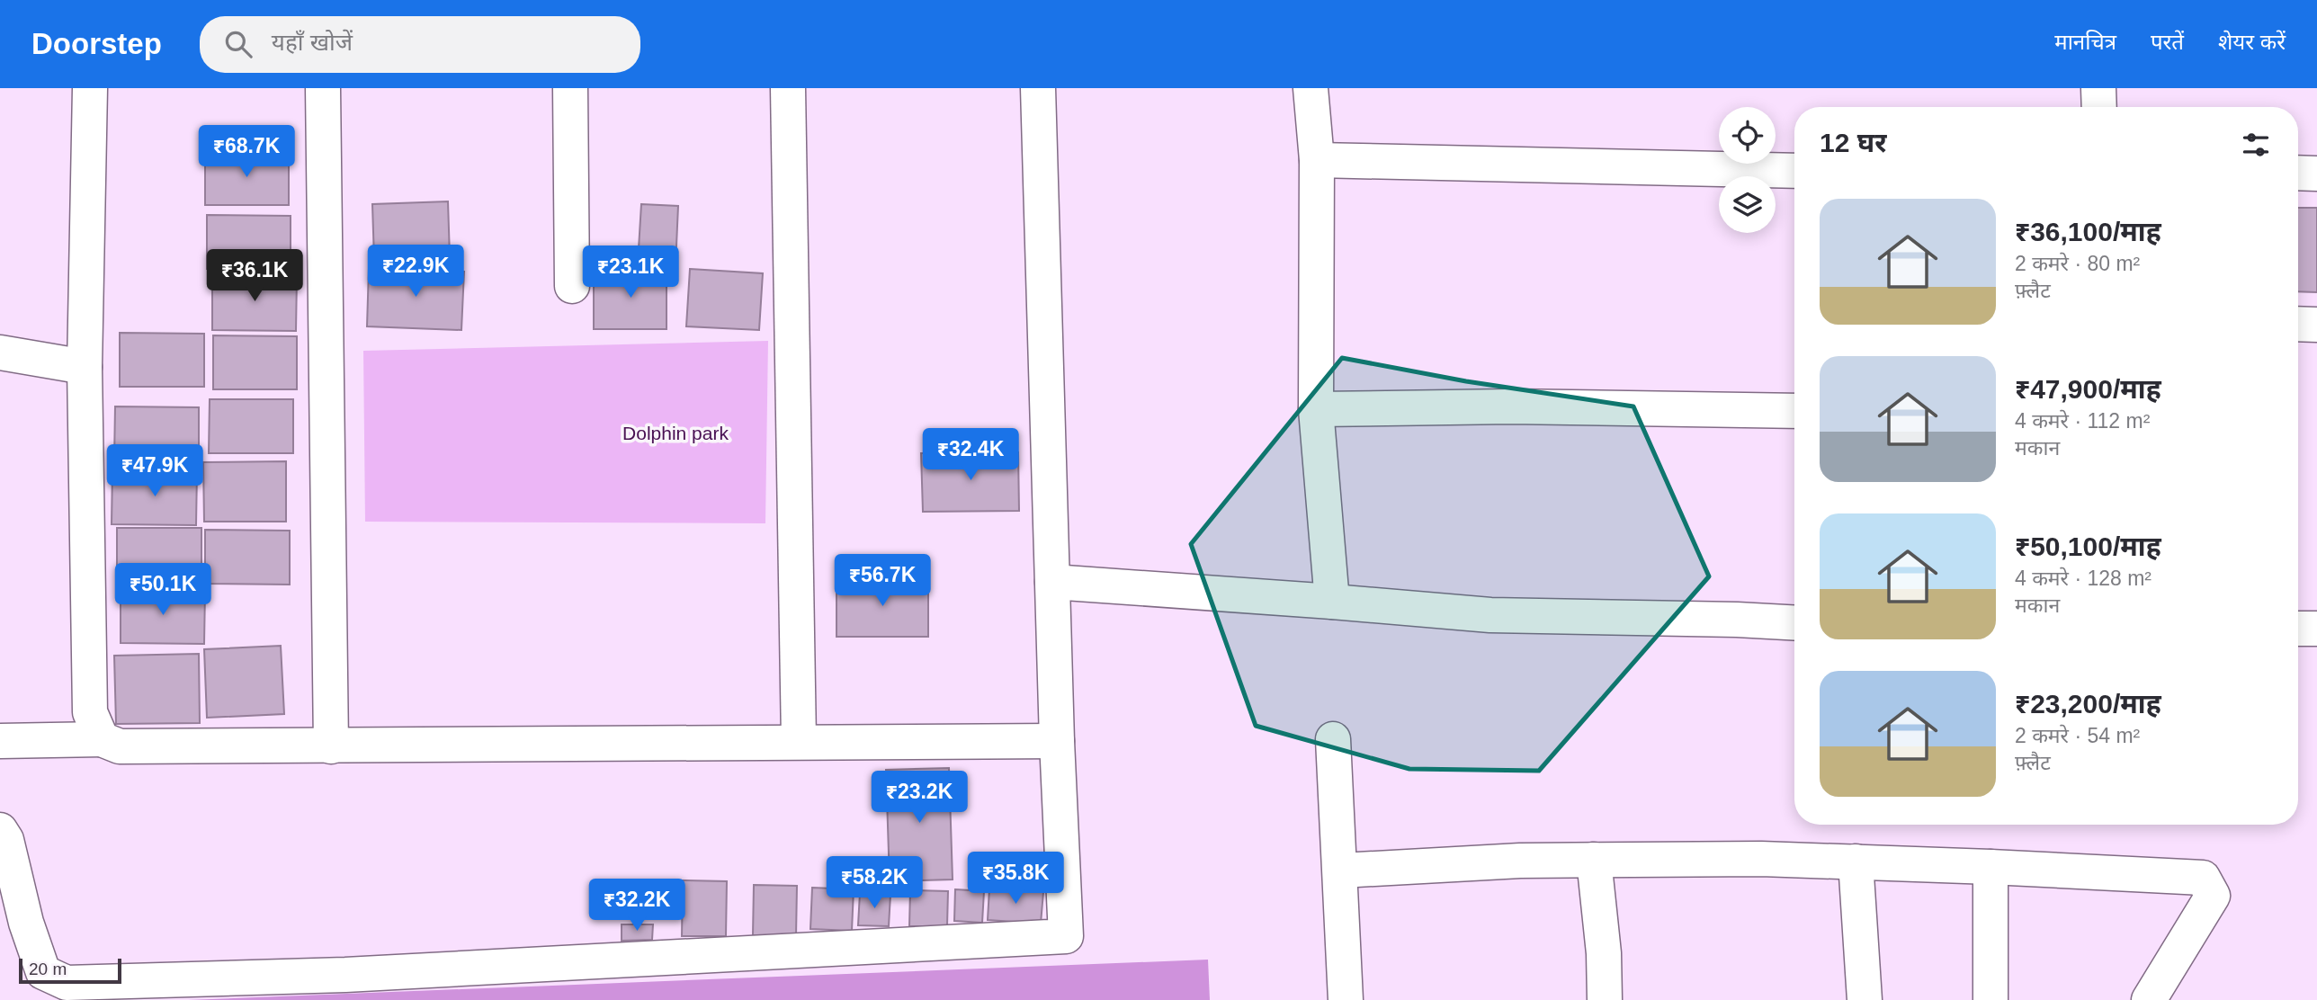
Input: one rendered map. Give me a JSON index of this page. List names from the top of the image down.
{
  "parks": ["Dolphin park"],
  "scale_bar": "20 m",
  "page": {
    "header": "Doorstep",
    "search": "यहाँ खोजें",
    "nav": ["मानचित्र", "परतें", "शेयर करें"],
    "heading": "12 घर",
    "price": [
      "₹68.7K",
      "₹22.9K",
      "₹23.1K",
      "₹36.1K",
      "₹32.4K",
      "₹47.9K",
      "₹56.7K",
      "₹50.1K",
      "₹23.2K",
      "₹35.8K",
      "₹58.2K",
      "₹32.2K"
    ],
    "list": [
      {
        "name": "₹36,100/माह",
        "note": "2 कमरे · 80 m² · फ़्लैट"
      },
      {
        "name": "₹47,900/माह",
        "note": "4 कमरे · 112 m² · मकान"
      },
      {
        "name": "₹50,100/माह",
        "note": "4 कमरे · 128 m² · मकान"
      },
      {
        "name": "₹23,200/माह",
        "note": "2 कमरे · 54 m² · फ़्लैट"
      }
    ],
    "scale": "20 m"
  }
}
